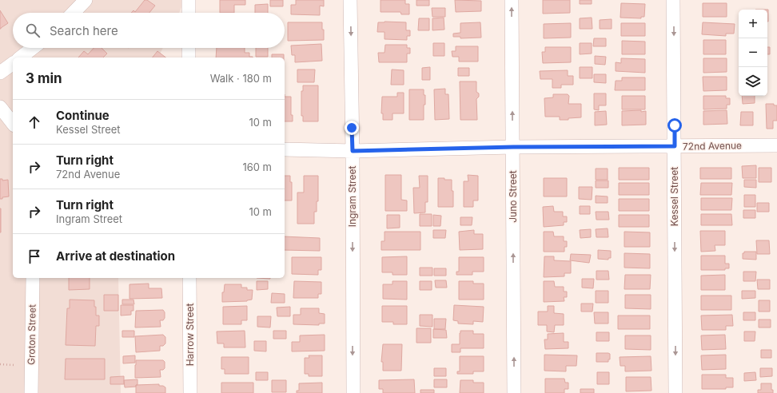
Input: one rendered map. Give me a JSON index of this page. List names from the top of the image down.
{
  "streets": {
    "street": [
      "72nd Avenue",
      "Ingram Street",
      "Juno Street",
      "Kessel Street",
      "Groton Street",
      "Harrow Street"
    ]
  },
  "crossings": [
    ["72nd Avenue", "Ingram Street"],
    ["72nd Avenue", "Juno Street"],
    ["72nd Avenue", "Kessel Street"]
  ],
  "one_way": ["Ingram Street", "Juno Street", "Kessel Street"],
  "page": {
    "map_buttons": ["+", "−"],
    "search": "Search here",
    "heading": ["3 min", "Walk · 180 m"],
    "list": [
      ["Continue", "Kessel Street", "10 m"],
      ["Turn right", "72nd Avenue", "160 m"],
      ["Turn right", "Ingram Street", "10 m"],
      "Arrive at destination"
    ]
  }
}
